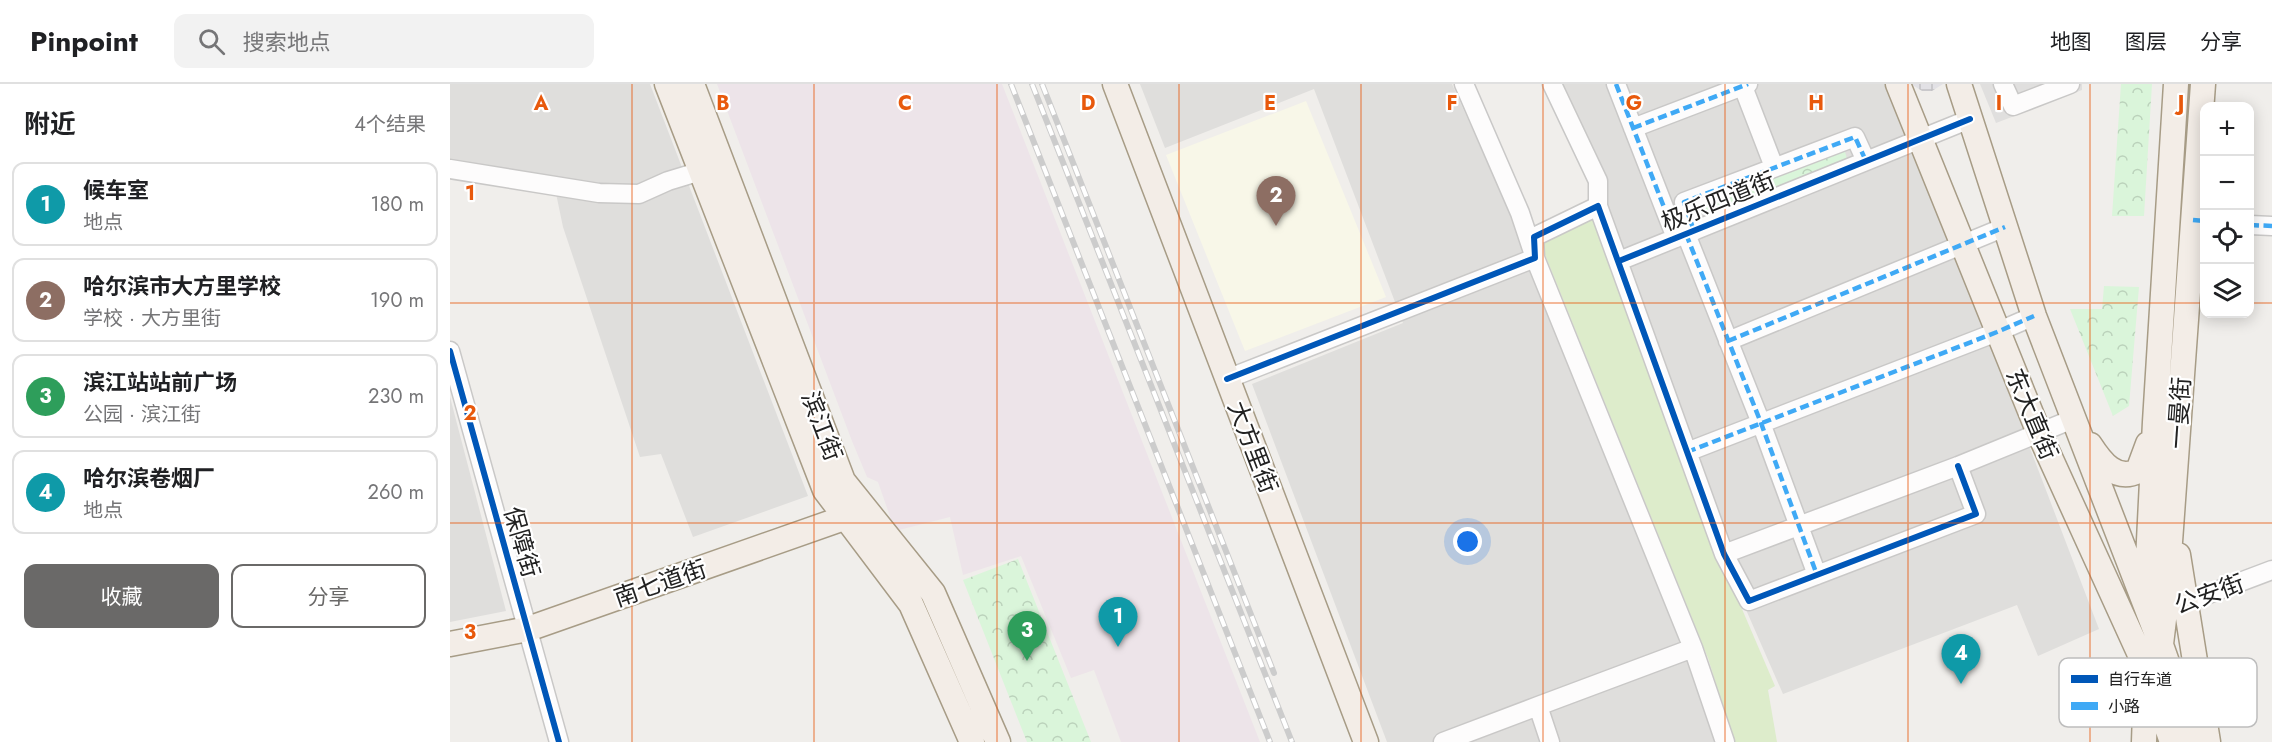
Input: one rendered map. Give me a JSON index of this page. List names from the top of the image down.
{
  "streets": {
    "main road": [
      "一曼街",
      "东大直街",
      "滨江街",
      "大方里街",
      "南七道街"
    ],
    "street": ["极乐四道街", "保障街", "公安街"]
  },
  "crossings": [
    ["极乐四道街", "东大直街"],
    ["一曼街", "东大直街"],
    ["一曼街", "公安街"],
    ["东大直街", "公安街"],
    ["滨江街", "南七道街"],
    ["保障街", "南七道街"]
  ],
  "legend": ["自行车道", "小路"],
  "page": {
    "header": "Pinpoint",
    "search": "搜索地点",
    "nav": ["地图", "图层", "分享"],
    "heading": ["附近", "4个结果"],
    "map_buttons": ["+", "−"],
    "list": [
      {
        "mark": "1",
        "name": "候车室",
        "note": "地点",
        "value": "180 m"
      },
      {
        "mark": "2",
        "name": "哈尔滨市大方里学校",
        "note": "学校 · 大方里街",
        "value": "190 m"
      },
      {
        "mark": "3",
        "name": "滨江站站前广场",
        "note": "公园 · 滨江街",
        "value": "230 m"
      },
      {
        "mark": "4",
        "name": "哈尔滨卷烟厂",
        "note": "地点",
        "value": "260 m"
      }
    ],
    "pins": [
      "2",
      "1",
      "3",
      "4"
    ],
    "buttons": ["收藏", "分享"]
  },
  "grid": {
    "columns": [
      "A",
      "B",
      "C",
      "D",
      "E",
      "F",
      "G",
      "H",
      "I",
      "J"
    ],
    "rows": ["1", "2", "3"]
  }
}
